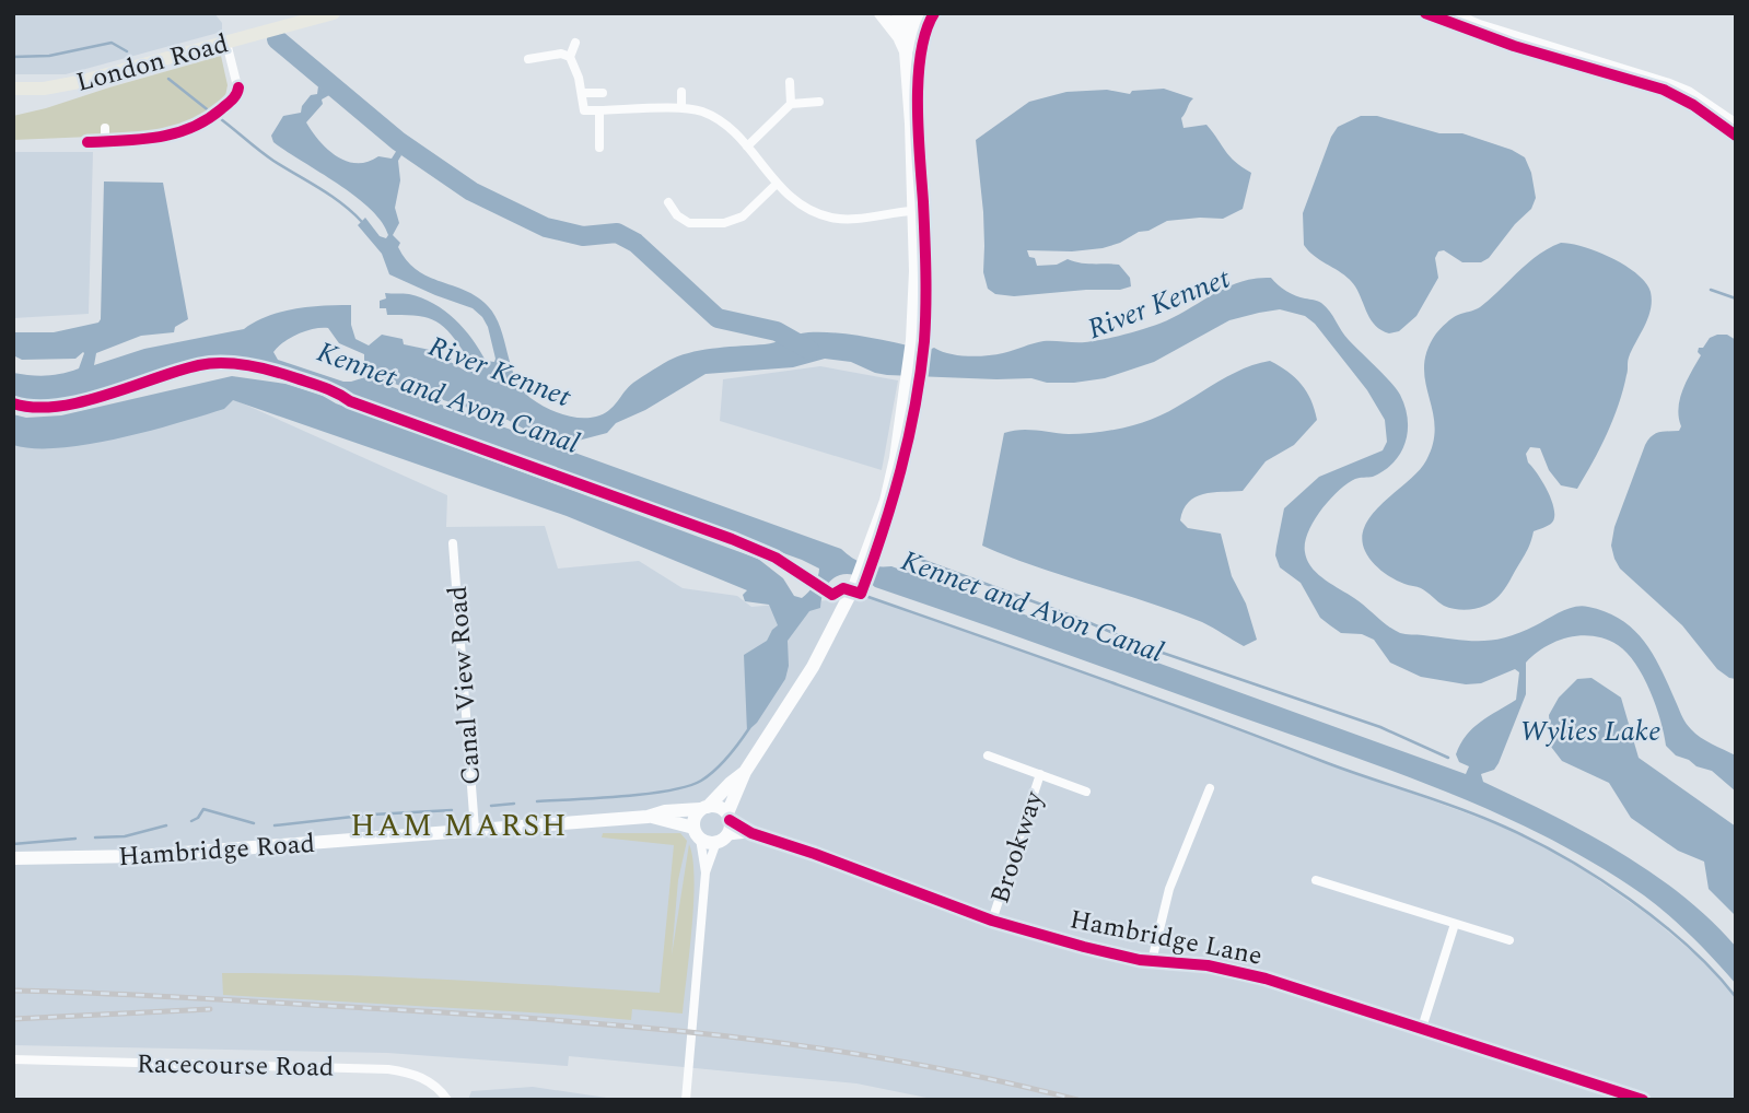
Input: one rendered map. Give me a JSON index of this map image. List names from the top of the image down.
{
  "streets": {
    "main road": ["London Road", "Hambridge Road"],
    "street": [
      "Canal View Road",
      "Brookway",
      "Hambridge Lane",
      "Racecourse Road"
    ]
  },
  "crossings": [
    ["Canal View Road", "Hambridge Road"],
    ["Brookway", "Hambridge Lane"],
    ["Hambridge Road", "Hambridge Lane"]
  ],
  "districts": ["HAM MARSH"],
  "water": ["River Kennet", "Kennet and Avon Canal", "Wylies Lake"]
}
